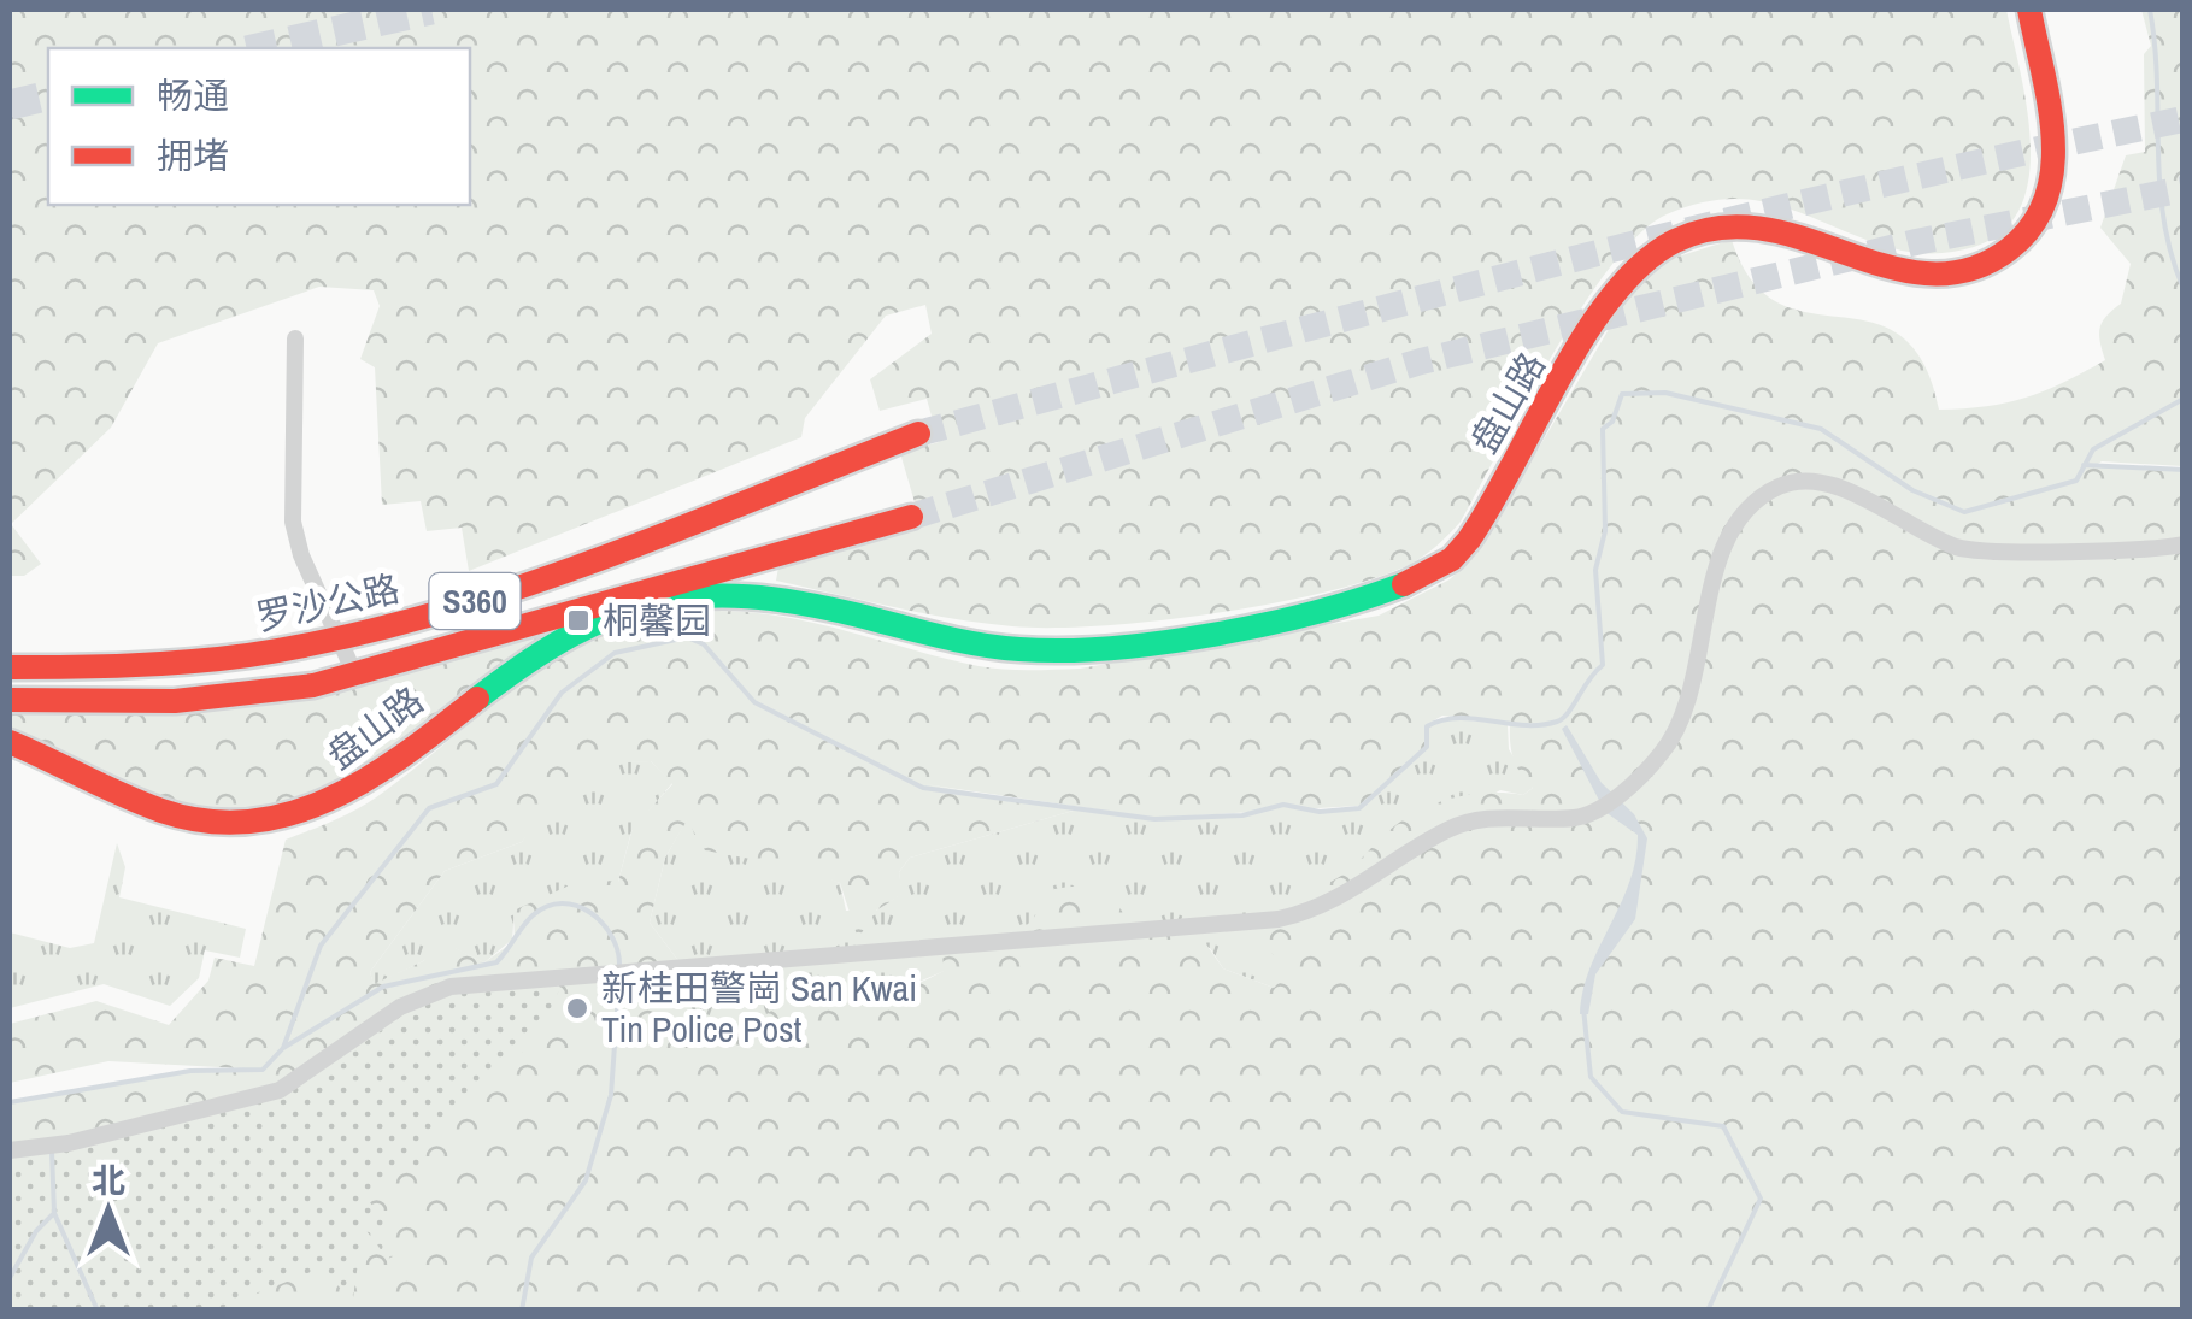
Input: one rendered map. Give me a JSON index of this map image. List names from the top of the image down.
{
  "streets": {
    "main road": ["盘山路", "S360", "罗沙公路"]
  },
  "places": {
    "transit": ["桐馨园"],
    "other": ["新桂田警崗 San Kwai Tin Police Post"]
  },
  "legend": ["畅通", "拥堵"],
  "north": "top"
}
